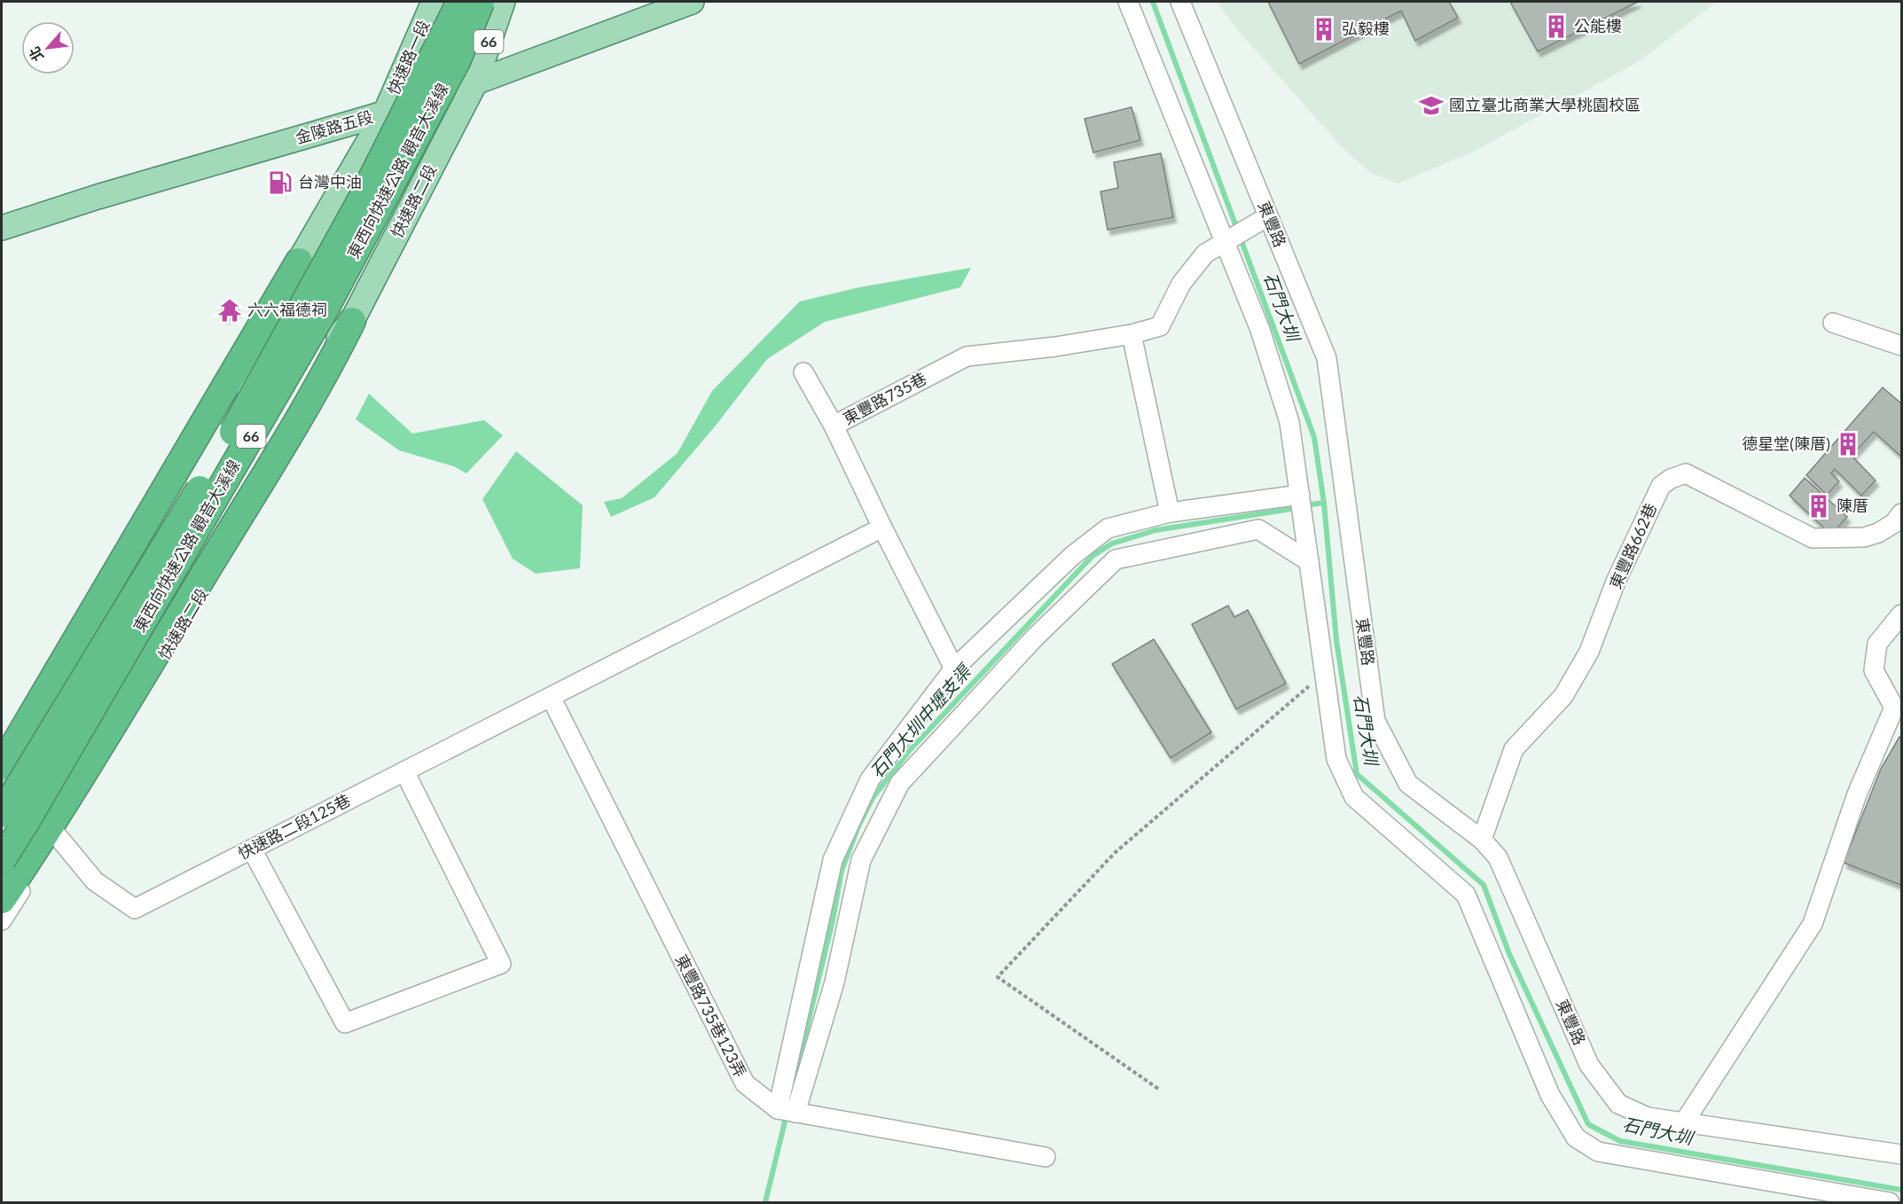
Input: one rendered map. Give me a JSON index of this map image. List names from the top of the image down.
{
  "streets": {
    "highway": ["66", "東西向快速公路 觀音大溪線"],
    "main road": ["快速路一段", "金陵路五段", "快速路二段"],
    "street": [
      "東豐路",
      "東豐路735巷",
      "東豐路662巷",
      "快速路二段125巷",
      "東豐路735巷123弄"
    ]
  },
  "crossings": [
    ["66", "快速路一段"],
    ["66", "金陵路五段"],
    ["66", "快速路二段"],
    ["快速路一段", "金陵路五段"],
    ["金陵路五段", "快速路二段"],
    ["快速路二段", "快速路二段125巷"],
    ["東豐路", "東豐路735巷"],
    ["東豐路", "東豐路662巷"],
    ["快速路二段125巷", "東豐路735巷123弄"]
  ],
  "water": ["石門大圳", "石門大圳中壢支渠"],
  "places": {
    "building": [
      "公能樓",
      "弘毅樓",
      "德星堂(陳厝)",
      "陳厝"
    ],
    "school or university": ["國立臺北商業大學桃園校區"],
    "fuel station": ["台灣中油"],
    "temple": ["六六福德祠"]
  },
  "north": "bottom left"
}
